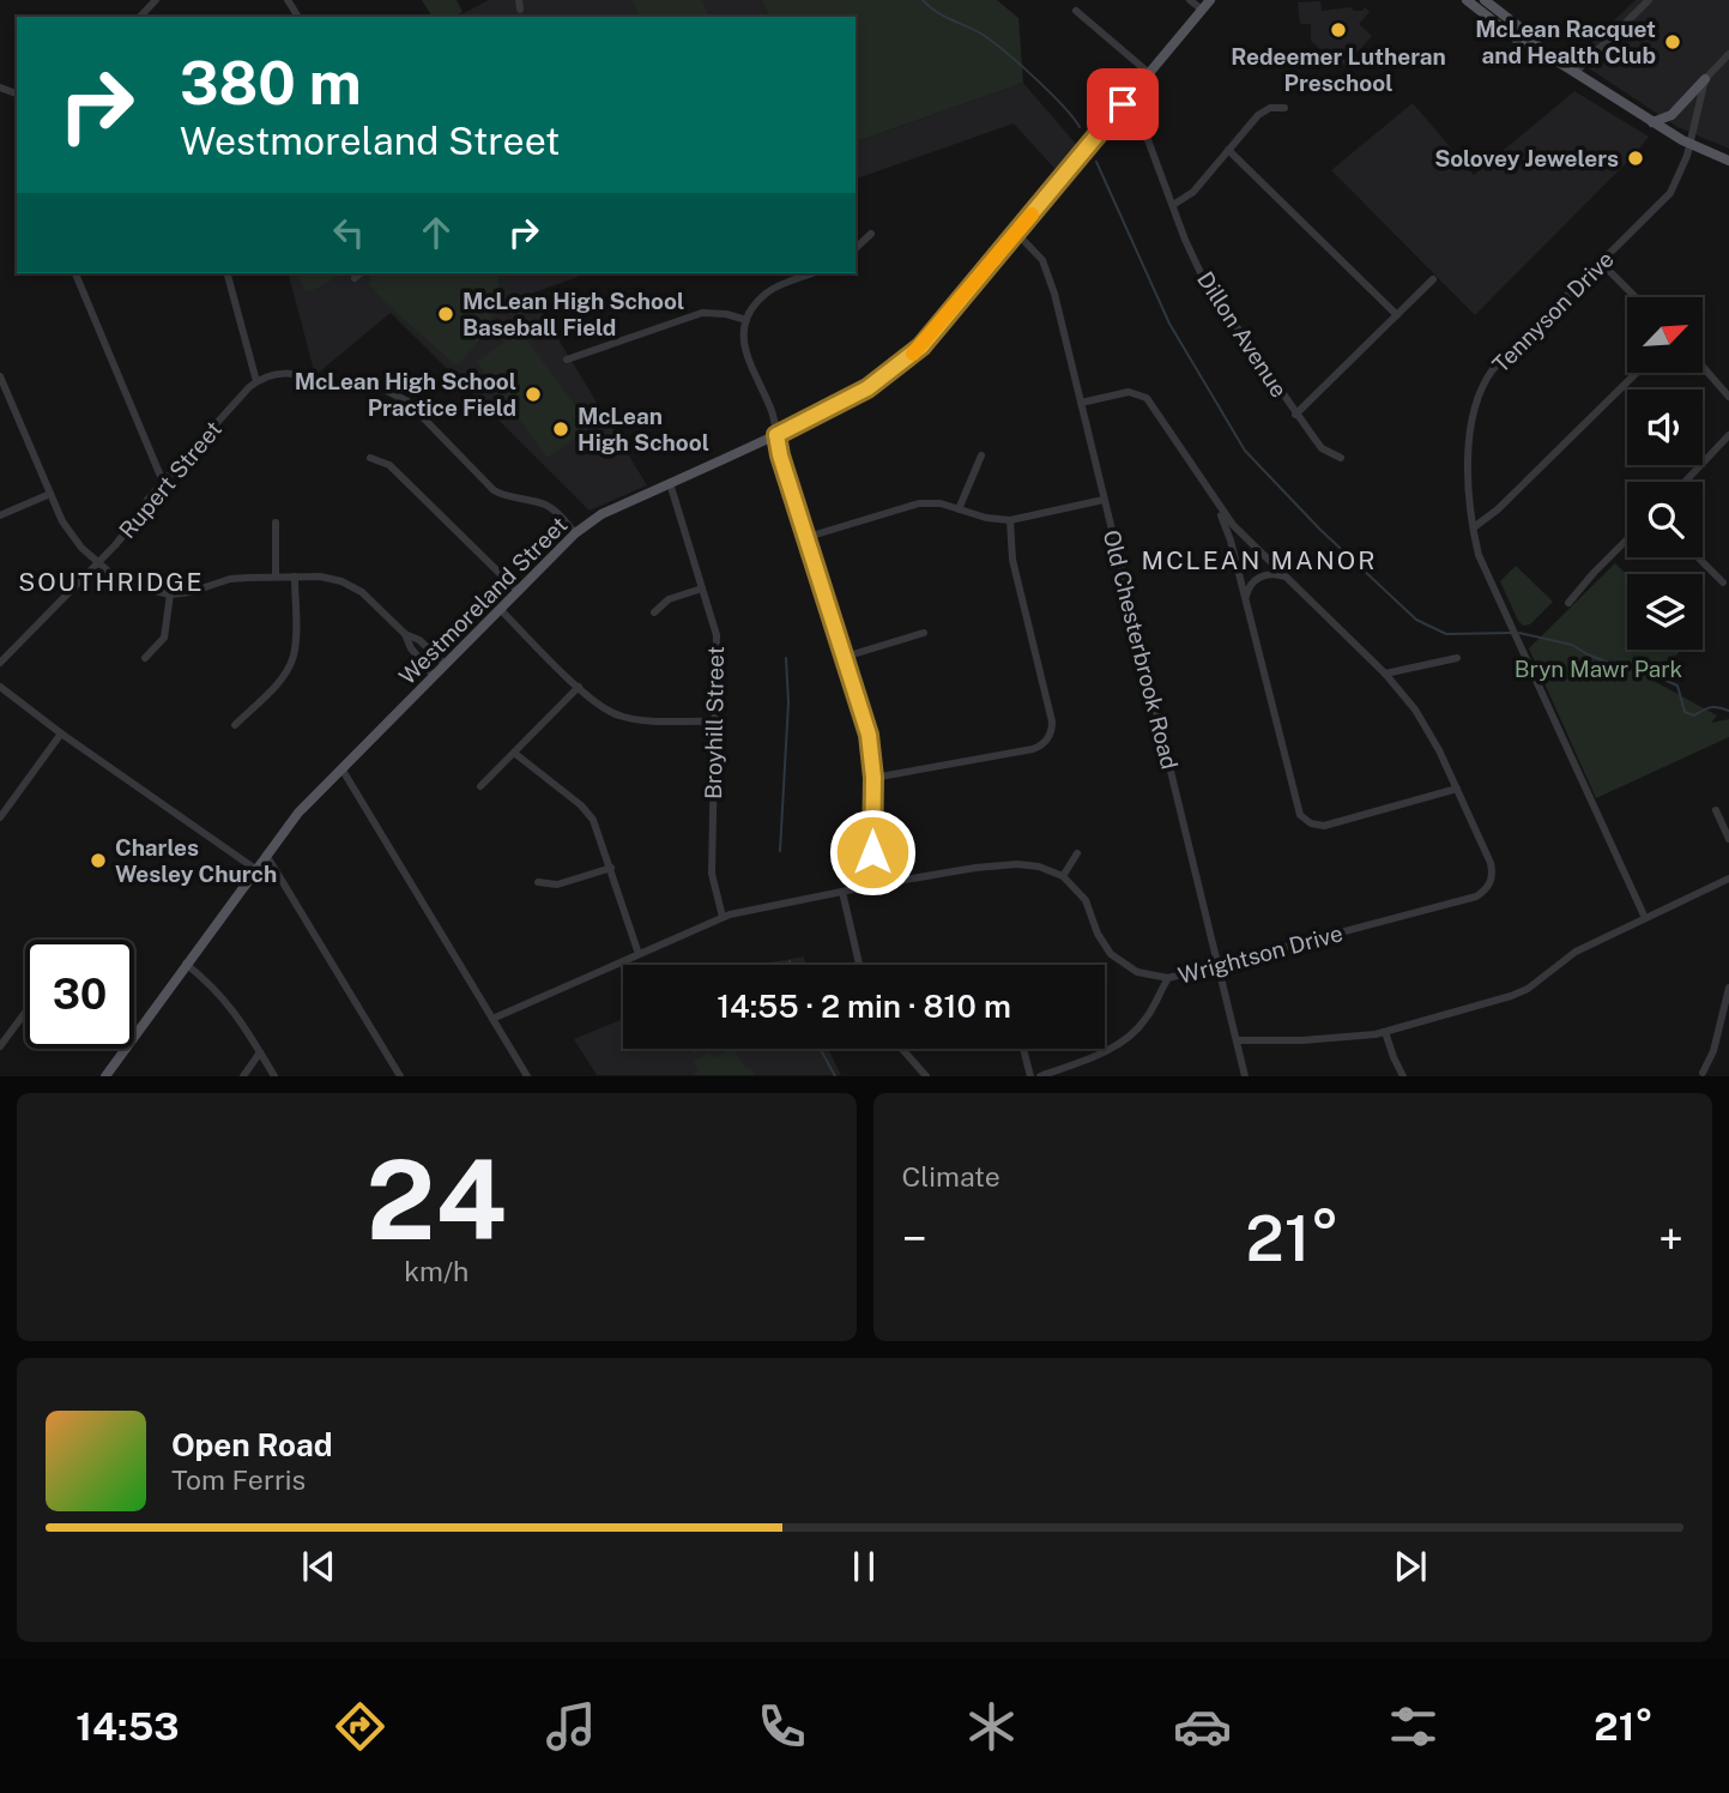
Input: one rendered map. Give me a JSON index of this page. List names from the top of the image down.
{
  "streets": {
    "main road": ["Westmoreland Street"],
    "street": [
      "Tennyson Drive",
      "Dillon Avenue",
      "Rupert Street",
      "Old Chesterbrook Road",
      "Broyhill Street",
      "Wrightson Drive"
    ]
  },
  "crossings": [
    ["Dillon Avenue", "Westmoreland Street"],
    ["Westmoreland Street", "Old Chesterbrook Road"],
    ["Westmoreland Street", "Broyhill Street"],
    ["Old Chesterbrook Road", "Wrightson Drive"]
  ],
  "districts": ["MCLEAN MANOR", "SOUTHRIDGE"],
  "parks": ["Bryn Mawr Park"],
  "places": [
    "Redeemer Lutheran Preschool",
    "McLean Racquet and Health Club",
    "Solovey Jewelers",
    "McLean High School Baseball Field",
    "McLean High School Practice Field",
    "McLean High School",
    "Charles Wesley Church"
  ],
  "north": "top right",
  "page": {
    "turn": ["380 m", "Westmoreland Street"],
    "limit": "30",
    "trip": "14:55 · 2 min · 810 m",
    "tile": [
      ["24", "km/h"],
      "Climate"
    ],
    "heat": ["−", "21°", "+"],
    "song": ["Open Road", "Tom Ferris"],
    "tabs": ["14:53", "21°"]
  }
}
